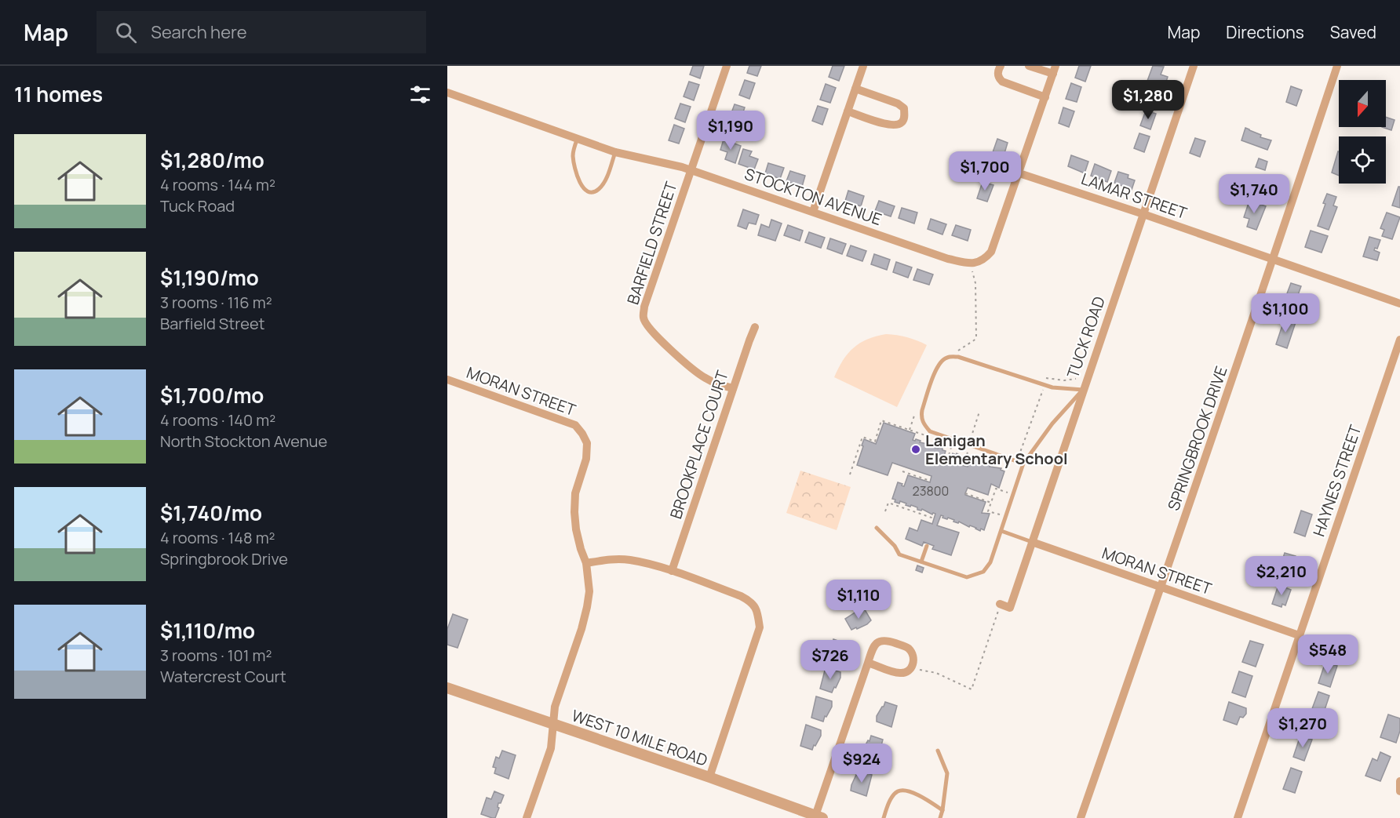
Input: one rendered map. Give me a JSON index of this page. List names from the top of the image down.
{
  "streets": {
    "street": [
      "LAMAR STREET",
      "STOCKTON AVENUE",
      "BARFIELD STREET",
      "TUCK ROAD",
      "MORAN STREET",
      "SPRINGBROOK DRIVE",
      "BROOKPLACE COURT",
      "HAYNES STREET",
      "WEST 10 MILE ROAD"
    ]
  },
  "crossings": [
    ["LAMAR STREET", "STOCKTON AVENUE"],
    ["LAMAR STREET", "TUCK ROAD"],
    ["LAMAR STREET", "SPRINGBROOK DRIVE"],
    ["STOCKTON AVENUE", "BARFIELD STREET"],
    ["BARFIELD STREET", "BROOKPLACE COURT"],
    ["TUCK ROAD", "MORAN STREET"],
    ["MORAN STREET", "SPRINGBROOK DRIVE"],
    ["MORAN STREET", "HAYNES STREET"]
  ],
  "places": ["Lanigan Elementary School"],
  "house_numbers": ["23800"],
  "north": "bottom",
  "page": {
    "header": "Map",
    "search": "Search here",
    "nav": ["Map", "Directions", "Saved"],
    "heading": "11 homes",
    "price": [
      "$1,280",
      "$1,190",
      "$1,700",
      "$1,740",
      "$1,100",
      "$2,210",
      "$1,110",
      "$548",
      "$726",
      "$1,270",
      "$924"
    ],
    "list": [
      {
        "name": "$1,280/mo",
        "note": "4 rooms · 144 m² · Tuck Road"
      },
      {
        "name": "$1,190/mo",
        "note": "3 rooms · 116 m² · Barfield Street"
      },
      {
        "name": "$1,700/mo",
        "note": "4 rooms · 140 m² · North Stockton Avenue"
      },
      {
        "name": "$1,740/mo",
        "note": "4 rooms · 148 m² · Springbrook Drive"
      },
      {
        "name": "$1,110/mo",
        "note": "3 rooms · 101 m² · Watercrest Court"
      }
    ]
  }
}
